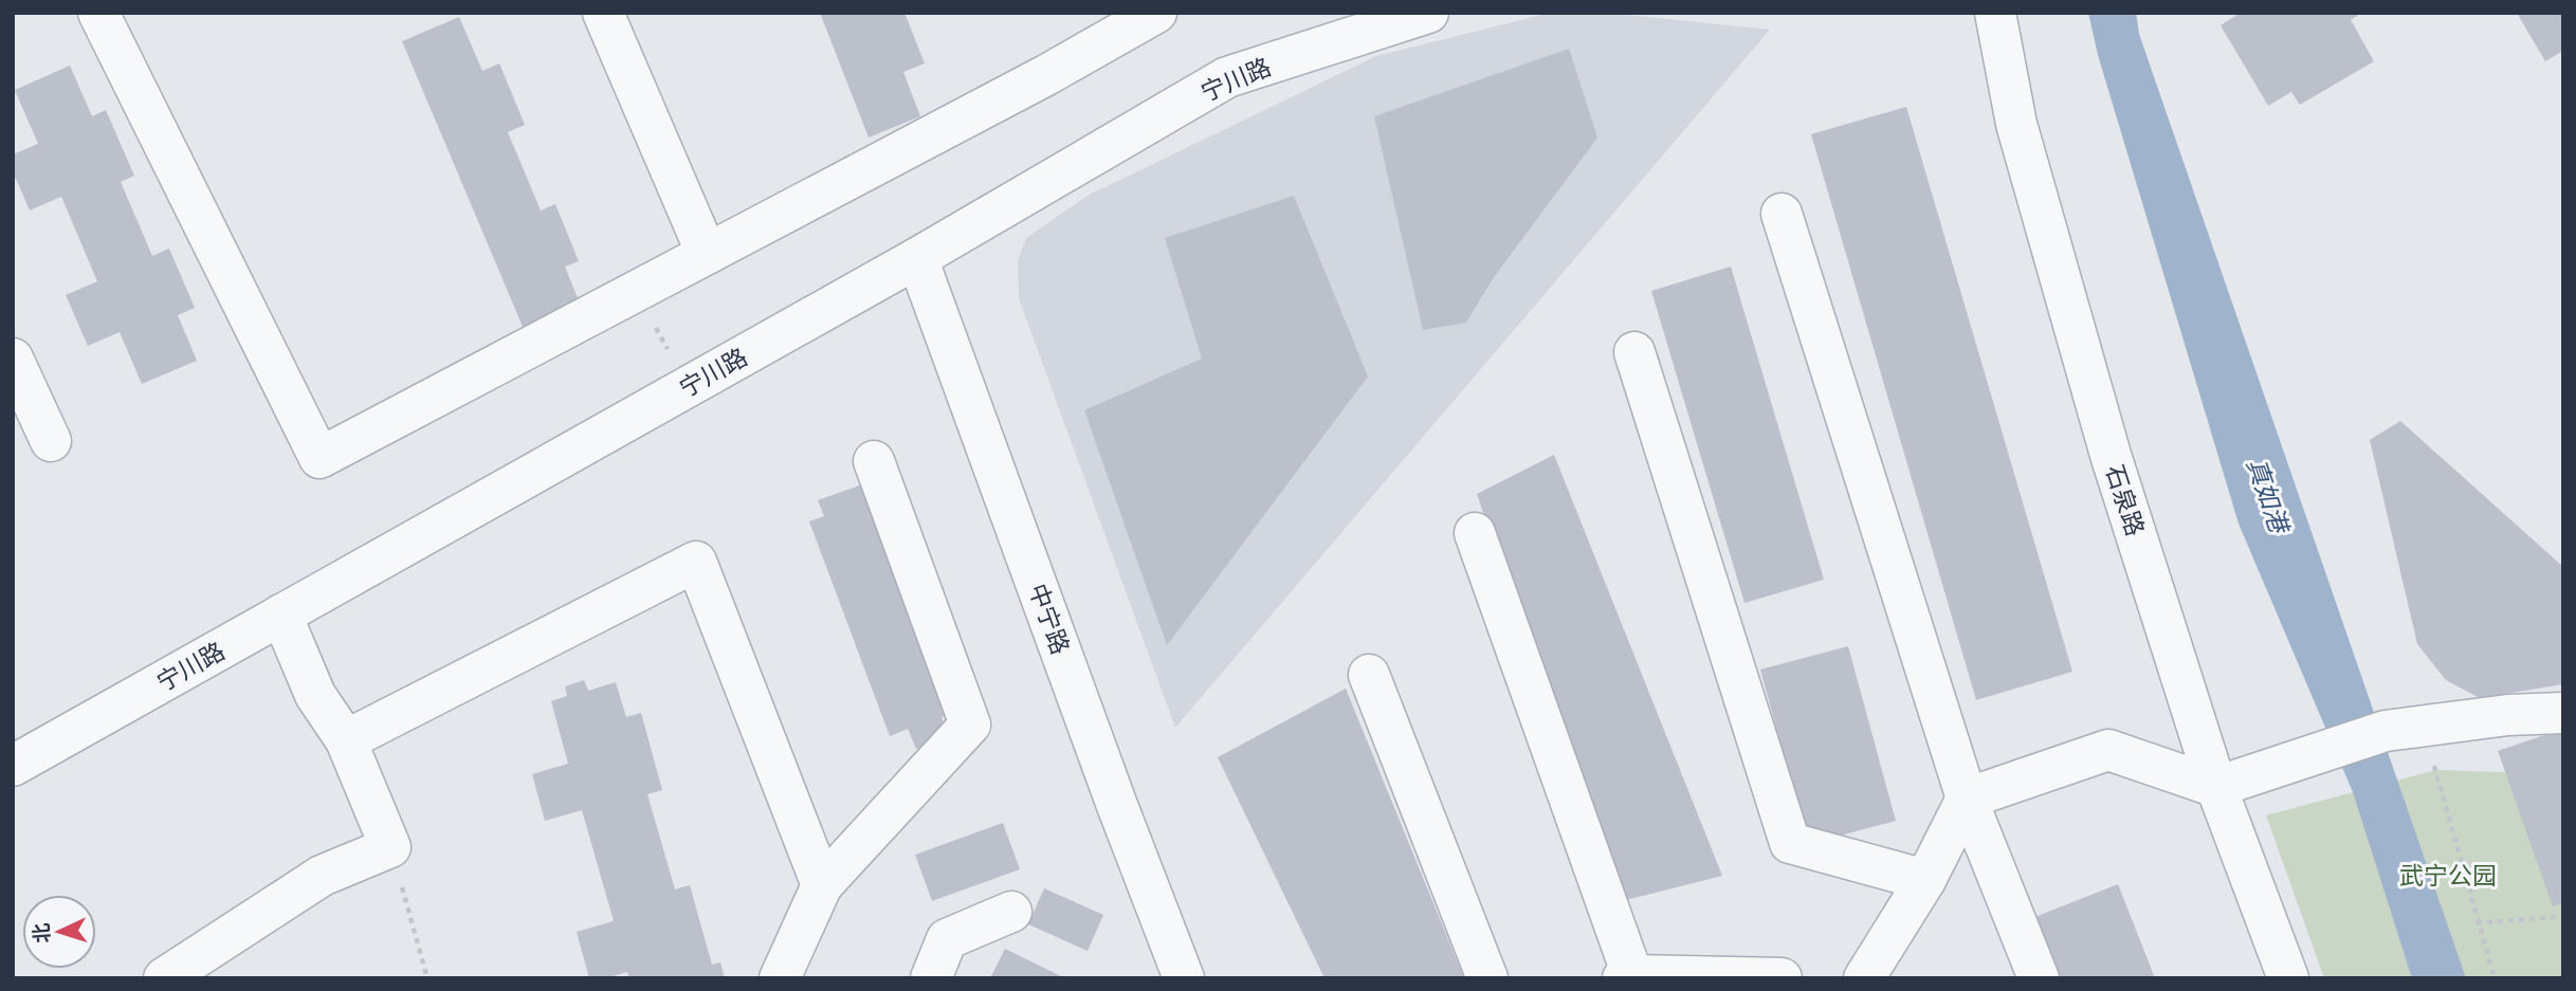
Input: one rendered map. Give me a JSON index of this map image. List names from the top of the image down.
{
  "streets": {
    "street": ["宁川路", "石泉路", "中宁路"]
  },
  "crossings": [
    ["宁川路", "中宁路"]
  ],
  "water": ["真如港"],
  "parks": ["武宁公园"],
  "north": "left"
}
